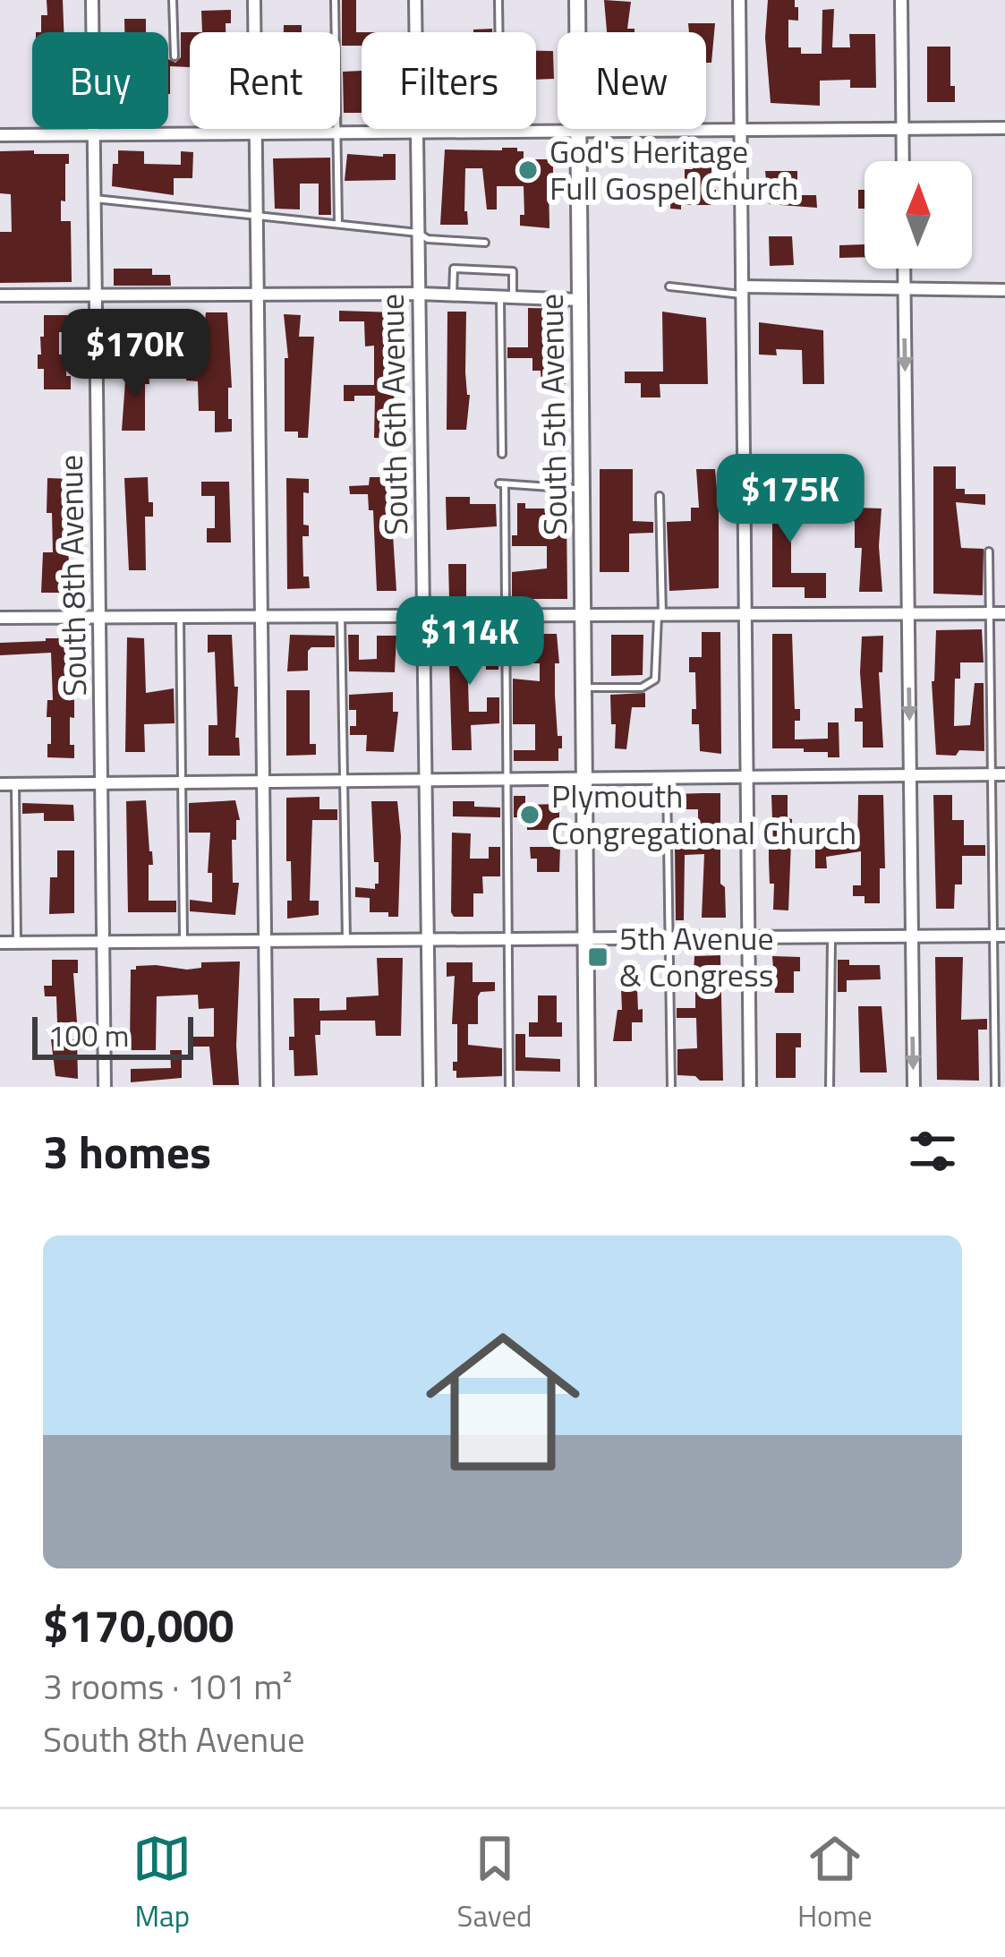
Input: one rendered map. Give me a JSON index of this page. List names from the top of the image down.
{
  "streets": {
    "street": ["South 6th Avenue", "South 5th Avenue", "South 8th Avenue"]
  },
  "places": {
    "other": ["God's Heritage Full Gospel Church", "Plymouth Congregational Church"],
    "transit": ["5th Avenue & Congress"]
  },
  "scale_bar": "100 m",
  "north": "top",
  "page": {
    "chip": [
      "Buy",
      "Rent",
      "Filters",
      "New"
    ],
    "price": ["$170K", "$175K", "$114K"],
    "scale": "100 m",
    "heading": "3 homes",
    "list": [
      {
        "name": "$170,000",
        "note": "3 rooms · 101 m² · South 8th Avenue"
      }
    ],
    "tabs": ["Map", "Saved", "Home"]
  }
}
